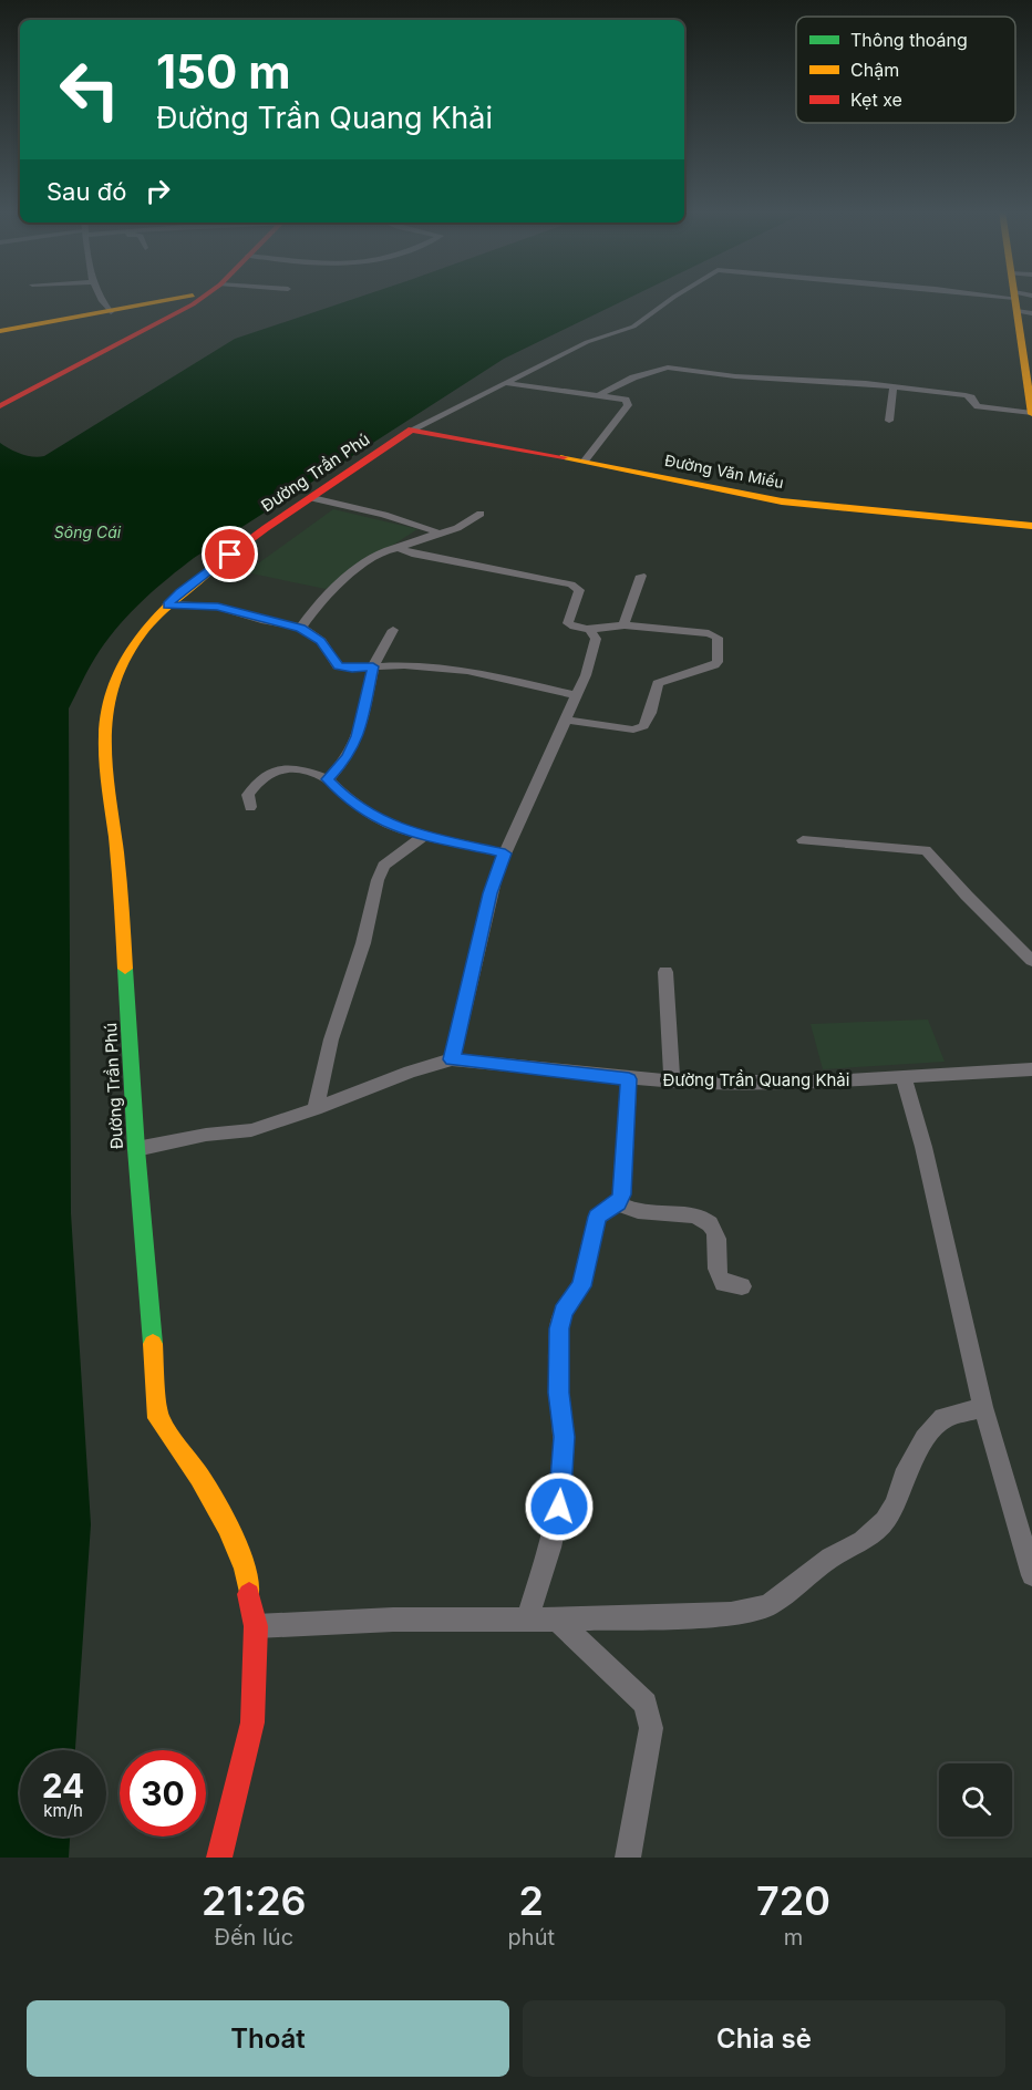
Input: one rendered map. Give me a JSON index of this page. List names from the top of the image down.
{
  "streets": {
    "street": ["Đường Văn Miếu", "Đường Trần Phú", "Đường Trần Quang Khải"]
  },
  "crossings": [
    ["Đường Văn Miếu", "Đường Trần Phú"],
    ["Đường Trần Phú", "Đường Trần Quang Khải"]
  ],
  "water": ["Sông Cái"],
  "legend": ["Thông thoáng", "Chậm", "Kẹt xe"],
  "page": {
    "turn": ["150 m", "Đường Trần Quang Khải"],
    "then": "Sau đó",
    "speed": "24 km/h",
    "limit": "30",
    "eta": [
      "21:26",
      "Đến lúc",
      "2",
      "phút",
      "720",
      "m"
    ],
    "buttons": ["Thoát", "Chia sẻ"]
  }
}
